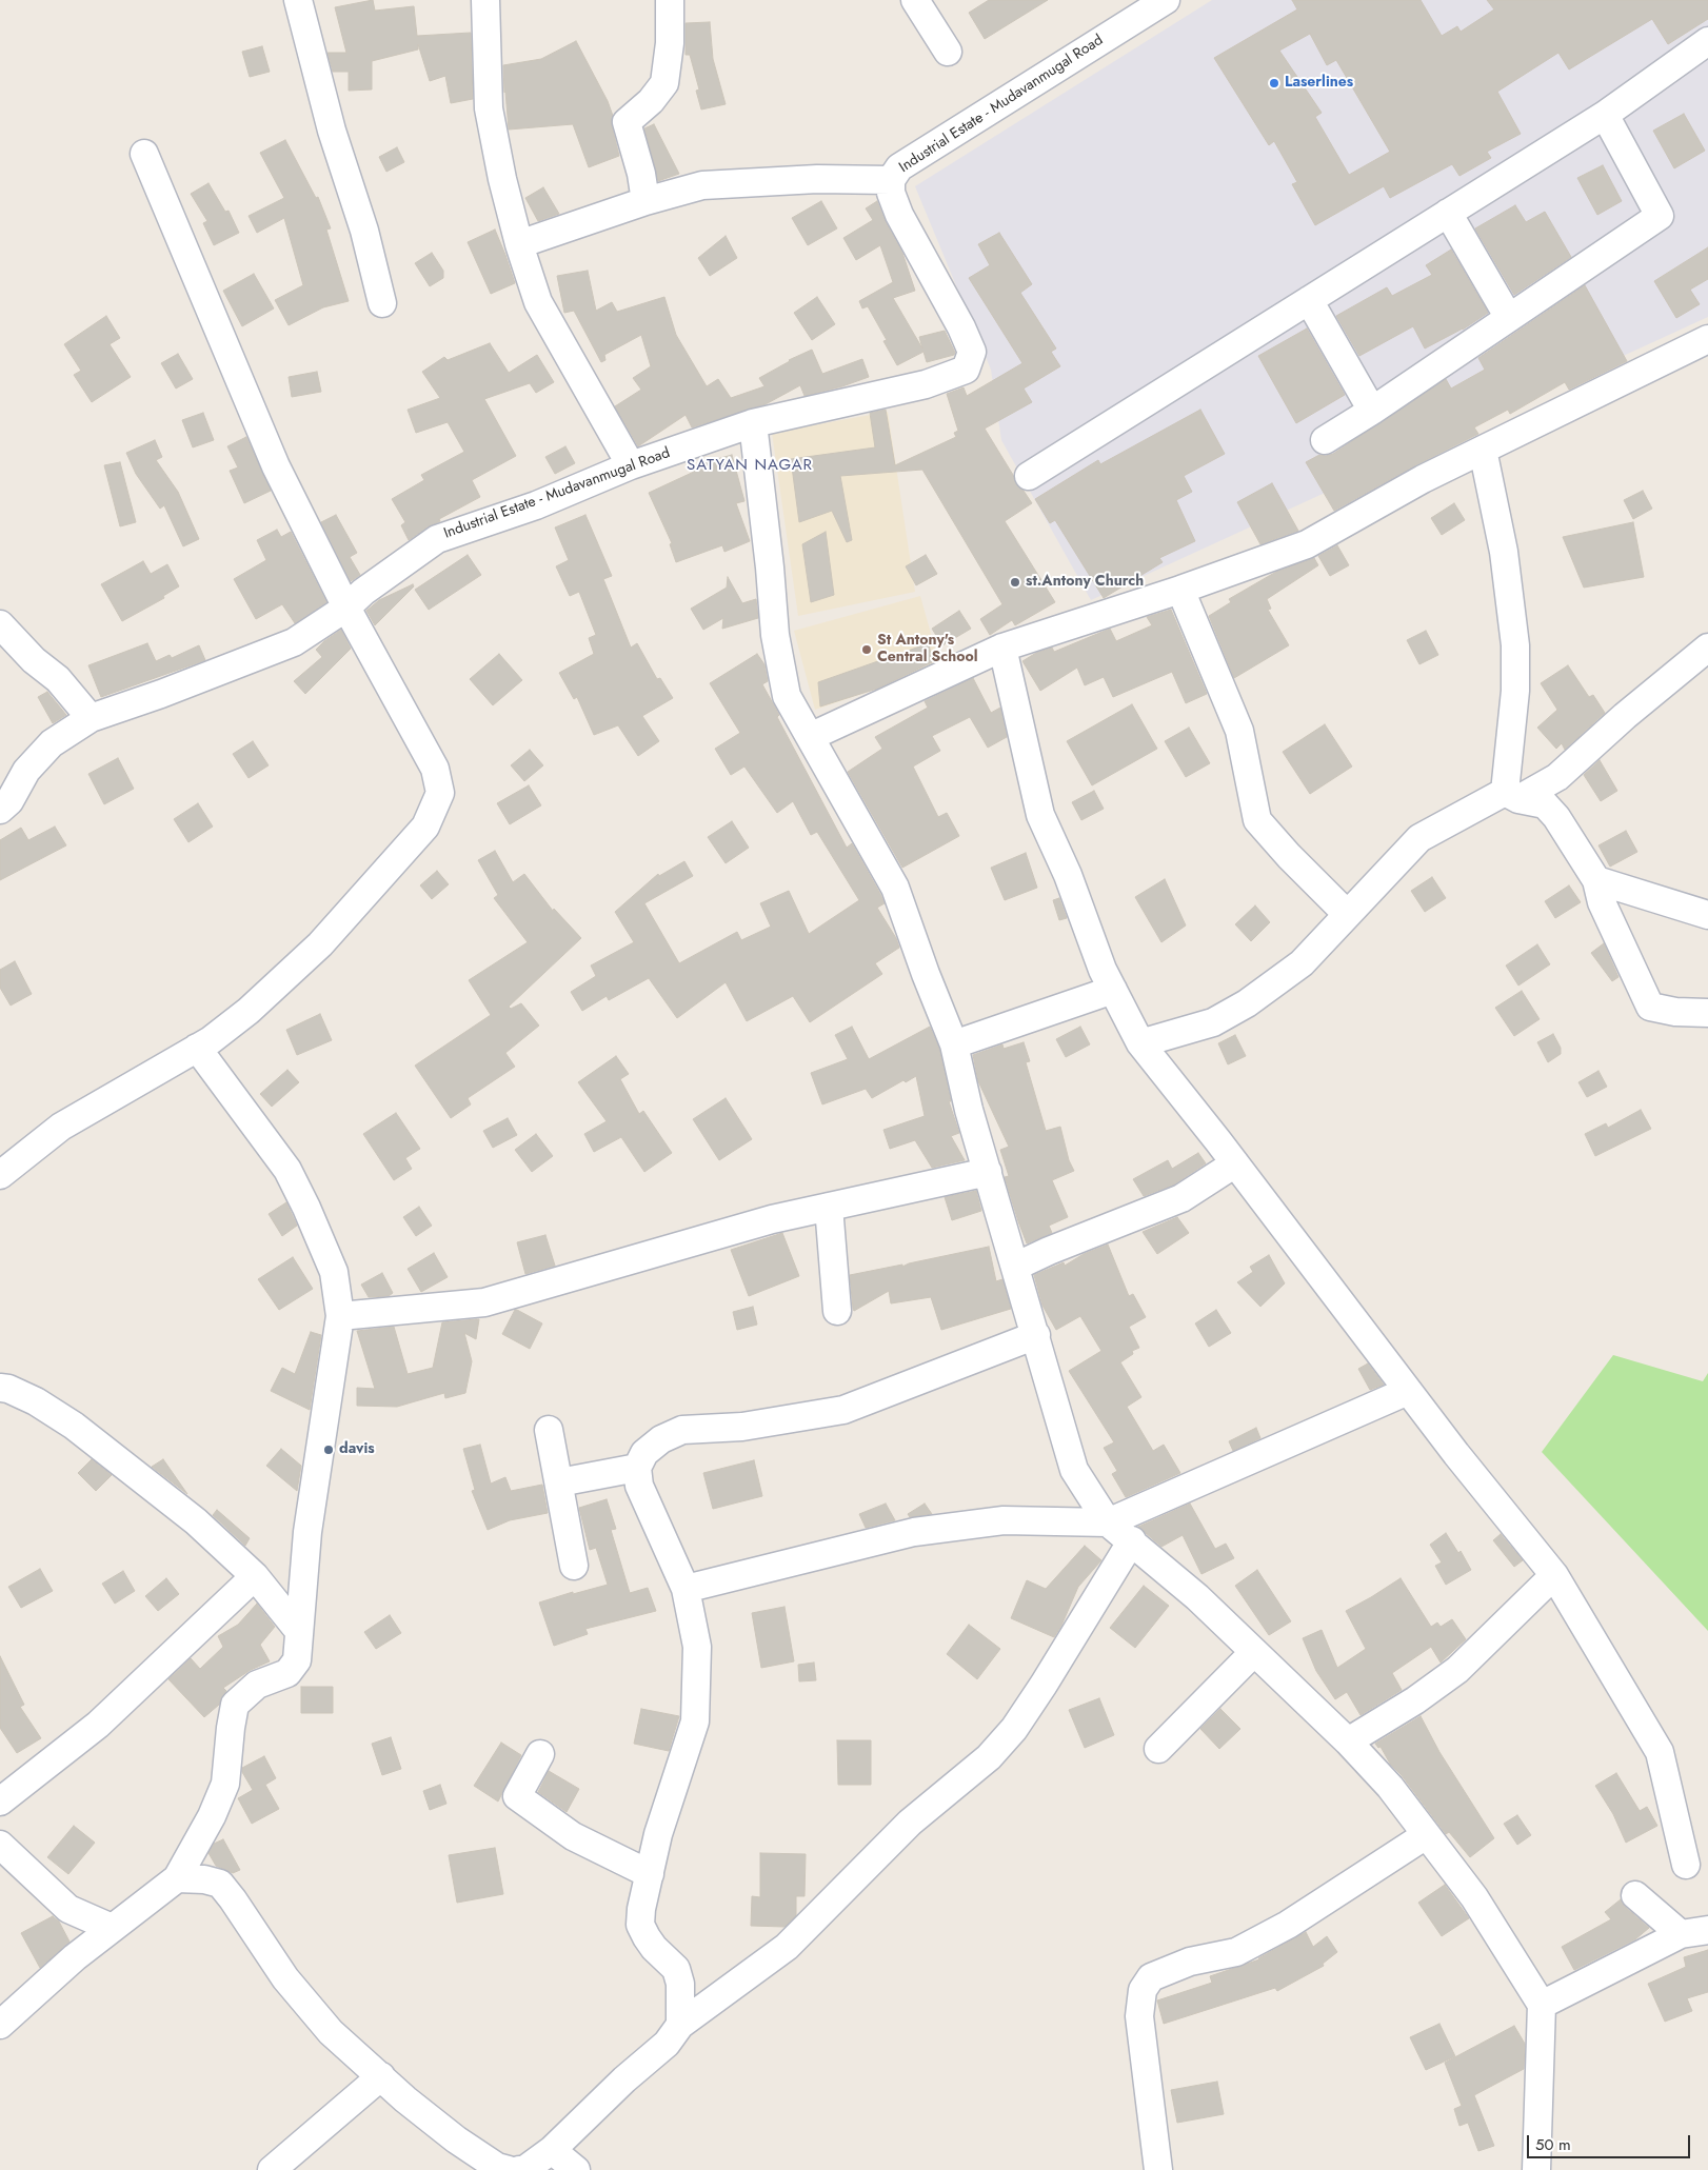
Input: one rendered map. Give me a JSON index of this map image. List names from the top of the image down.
{
  "streets": {
    "street": ["Industrial Estate - Mudavanmugal Road"]
  },
  "districts": ["SATYAN NAGAR"],
  "places": [
    "Laserlines",
    "st.Antony Church",
    "St Antony's Central School",
    "davis"
  ],
  "scale_bar": "50 m"
}
